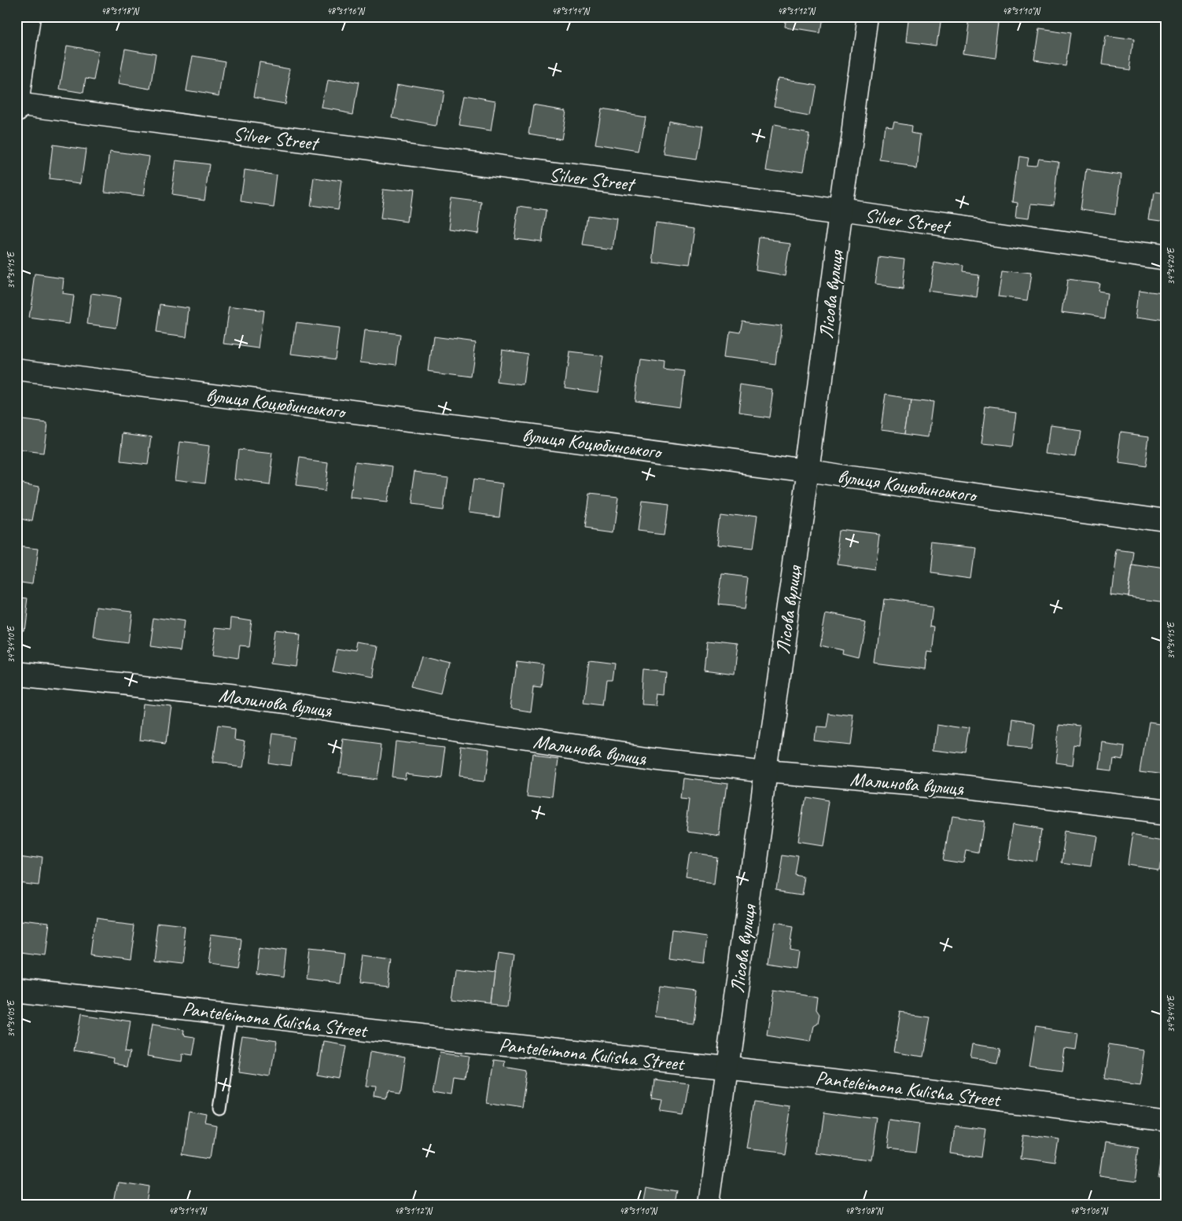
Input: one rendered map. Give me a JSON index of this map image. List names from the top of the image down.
{
  "streets": {
    "street": [
      "Silver Street",
      "Лісова вулиця",
      "вулиця Коцюбинського",
      "Малинова вулиця",
      "Panteleimona Kulisha Street"
    ]
  },
  "crossings": [
    ["Silver Street", "Лісова вулиця"],
    ["Лісова вулиця", "вулиця Коцюбинського"],
    ["Лісова вулиця", "Малинова вулиця"],
    ["Лісова вулиця", "Panteleimona Kulisha Street"]
  ],
  "coordinates": [
    "48°31'18\"N",
    "48°31'16\"N",
    "48°31'14\"N",
    "48°31'12\"N",
    "48°31'10\"N",
    "34°34'20\"E",
    "34°34'15\"E",
    "34°34'10\"E",
    "34°34'05\"E",
    "48°31'08\"N",
    "48°31'06\"N"
  ]
}
